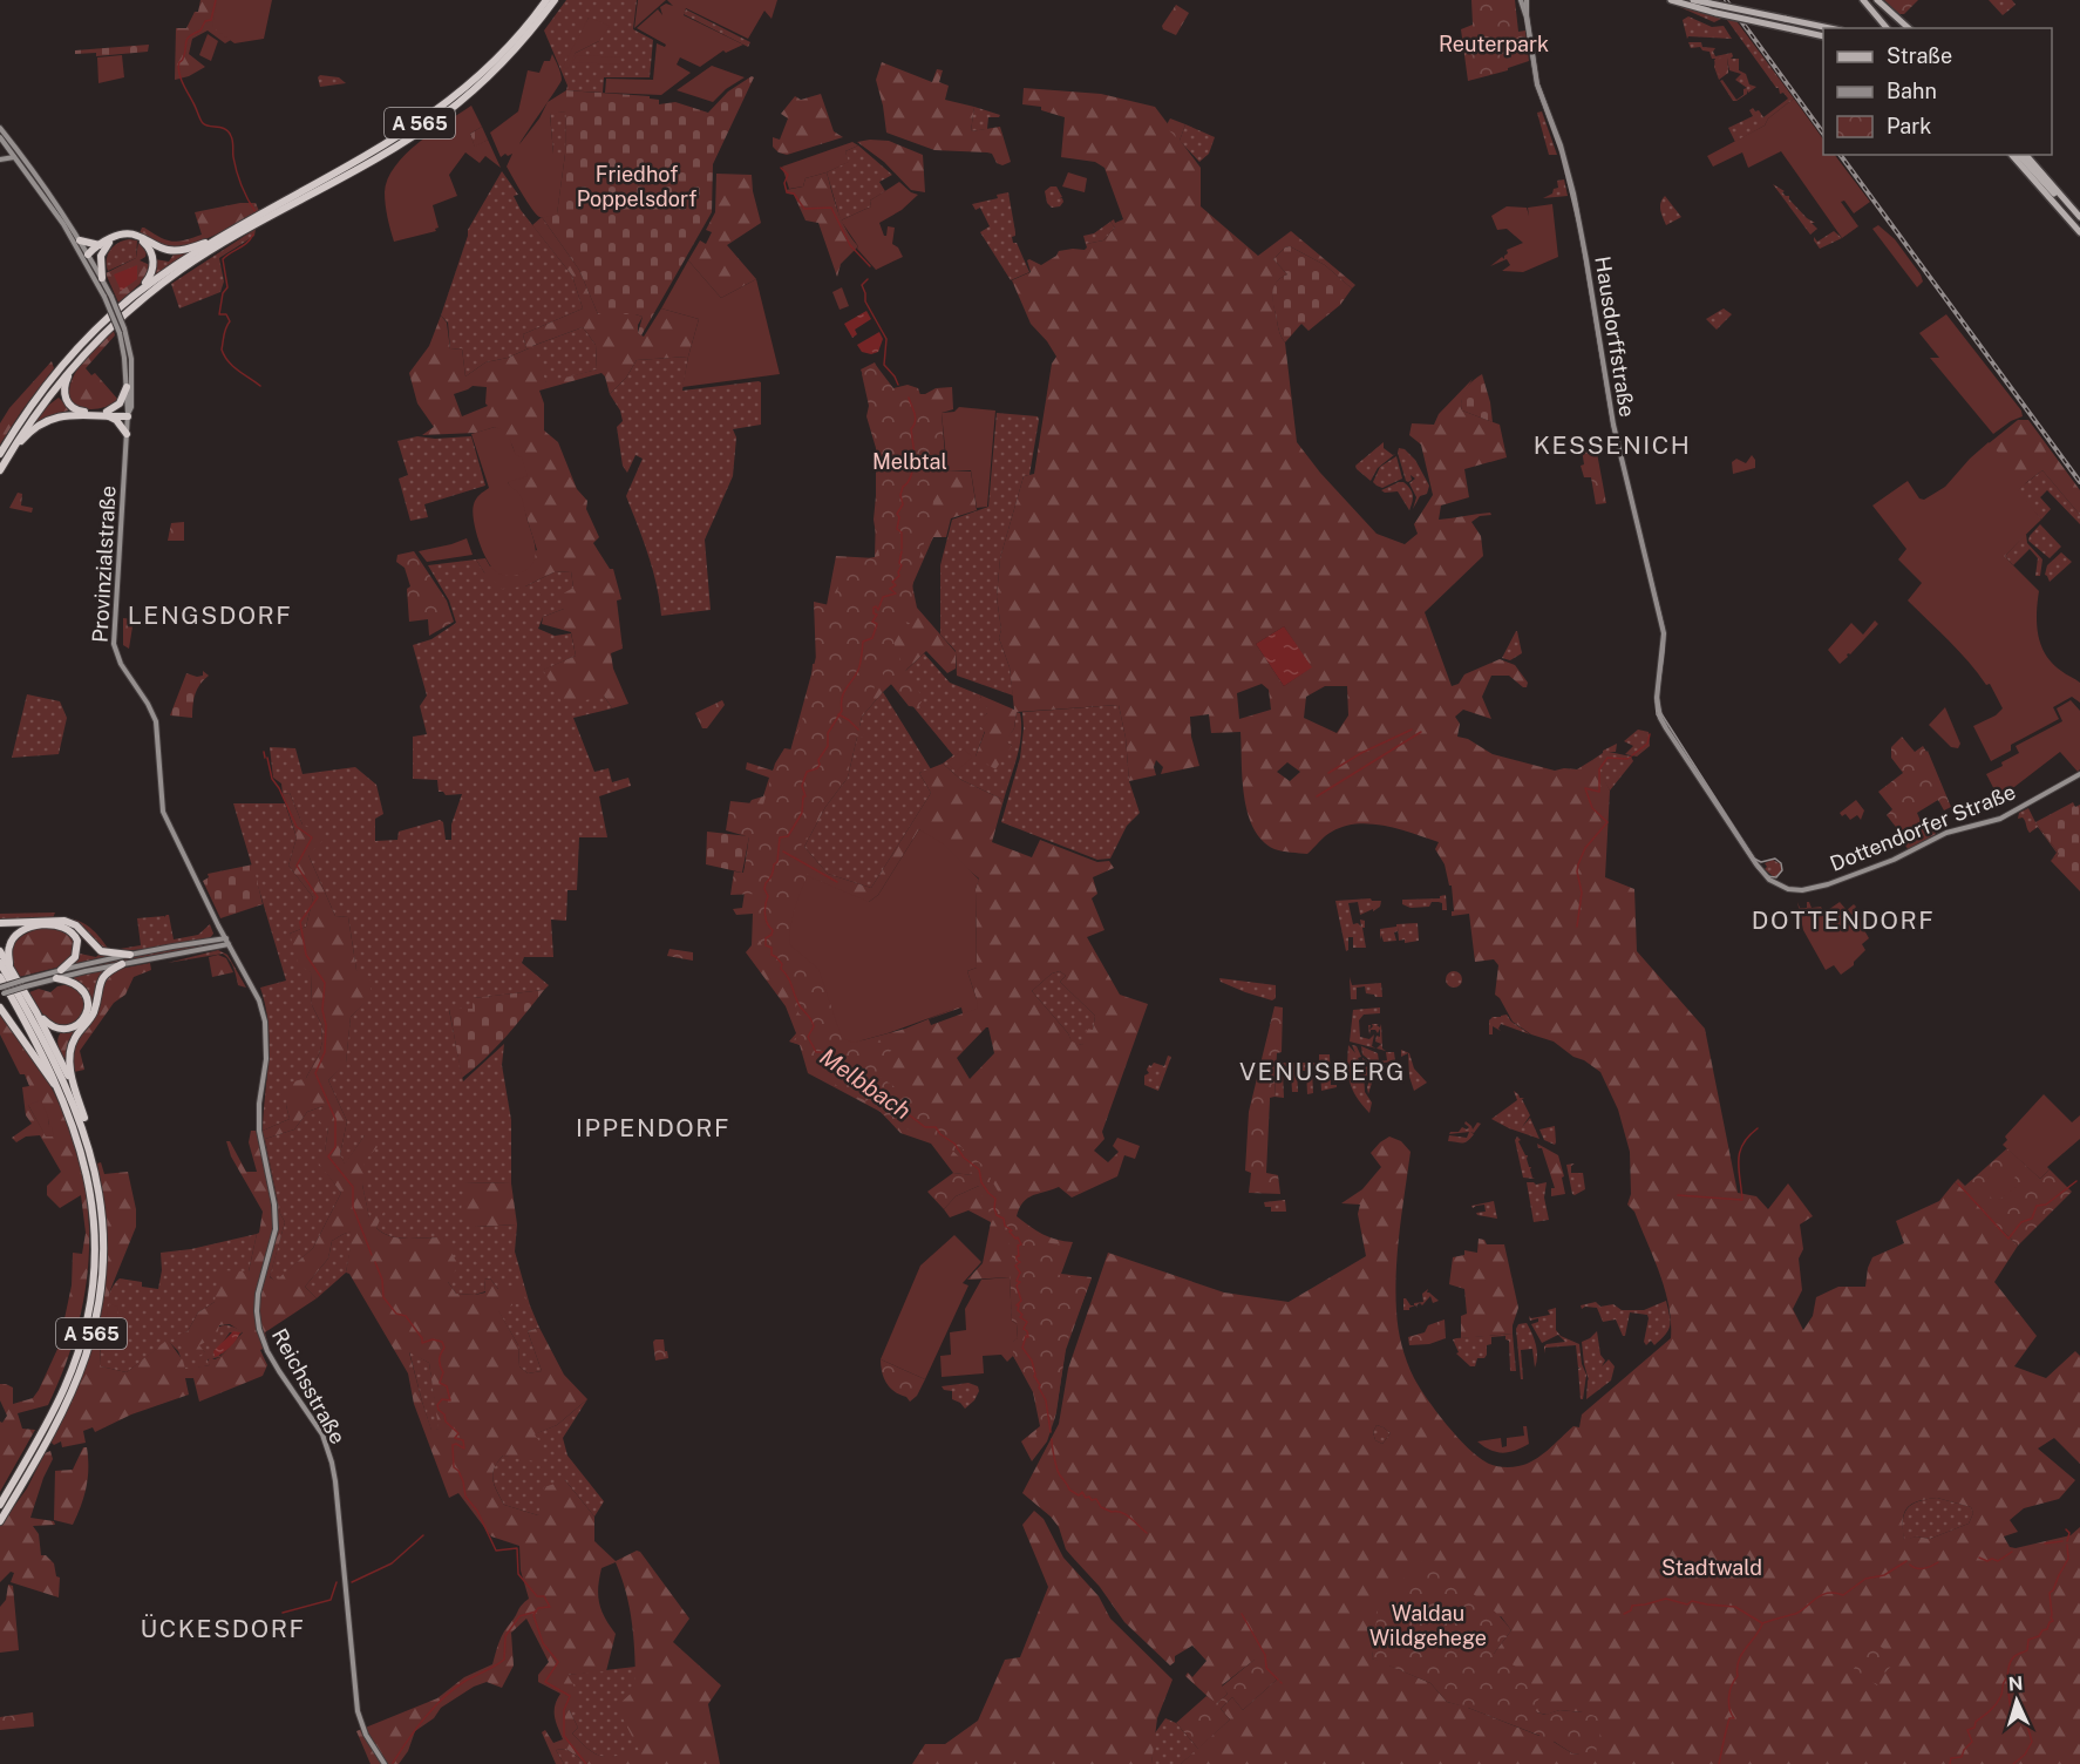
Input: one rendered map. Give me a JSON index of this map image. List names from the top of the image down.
{
  "streets": {
    "highway": ["A 565"],
    "main road": [
      "Hausdorffstraße",
      "Provinzialstraße",
      "Dottendorfer Straße",
      "Reichsstraße"
    ]
  },
  "crossings": [
    ["Hausdorffstraße", "Dottendorfer Straße"],
    ["Provinzialstraße", "Reichsstraße"]
  ],
  "districts": [
    "KESSENICH",
    "LENGSDORF",
    "DOTTENDORF",
    "VENUSBERG",
    "IPPENDORF",
    "ÜCKESDORF"
  ],
  "water": ["Melbbach"],
  "parks": [
    "Reuterpark",
    "Friedhof Poppelsdorf",
    "Melbtal",
    "Stadtwald",
    "Waldau Wildgehege"
  ],
  "legend": ["Straße", "Bahn", "Park"],
  "north": "top"
}
